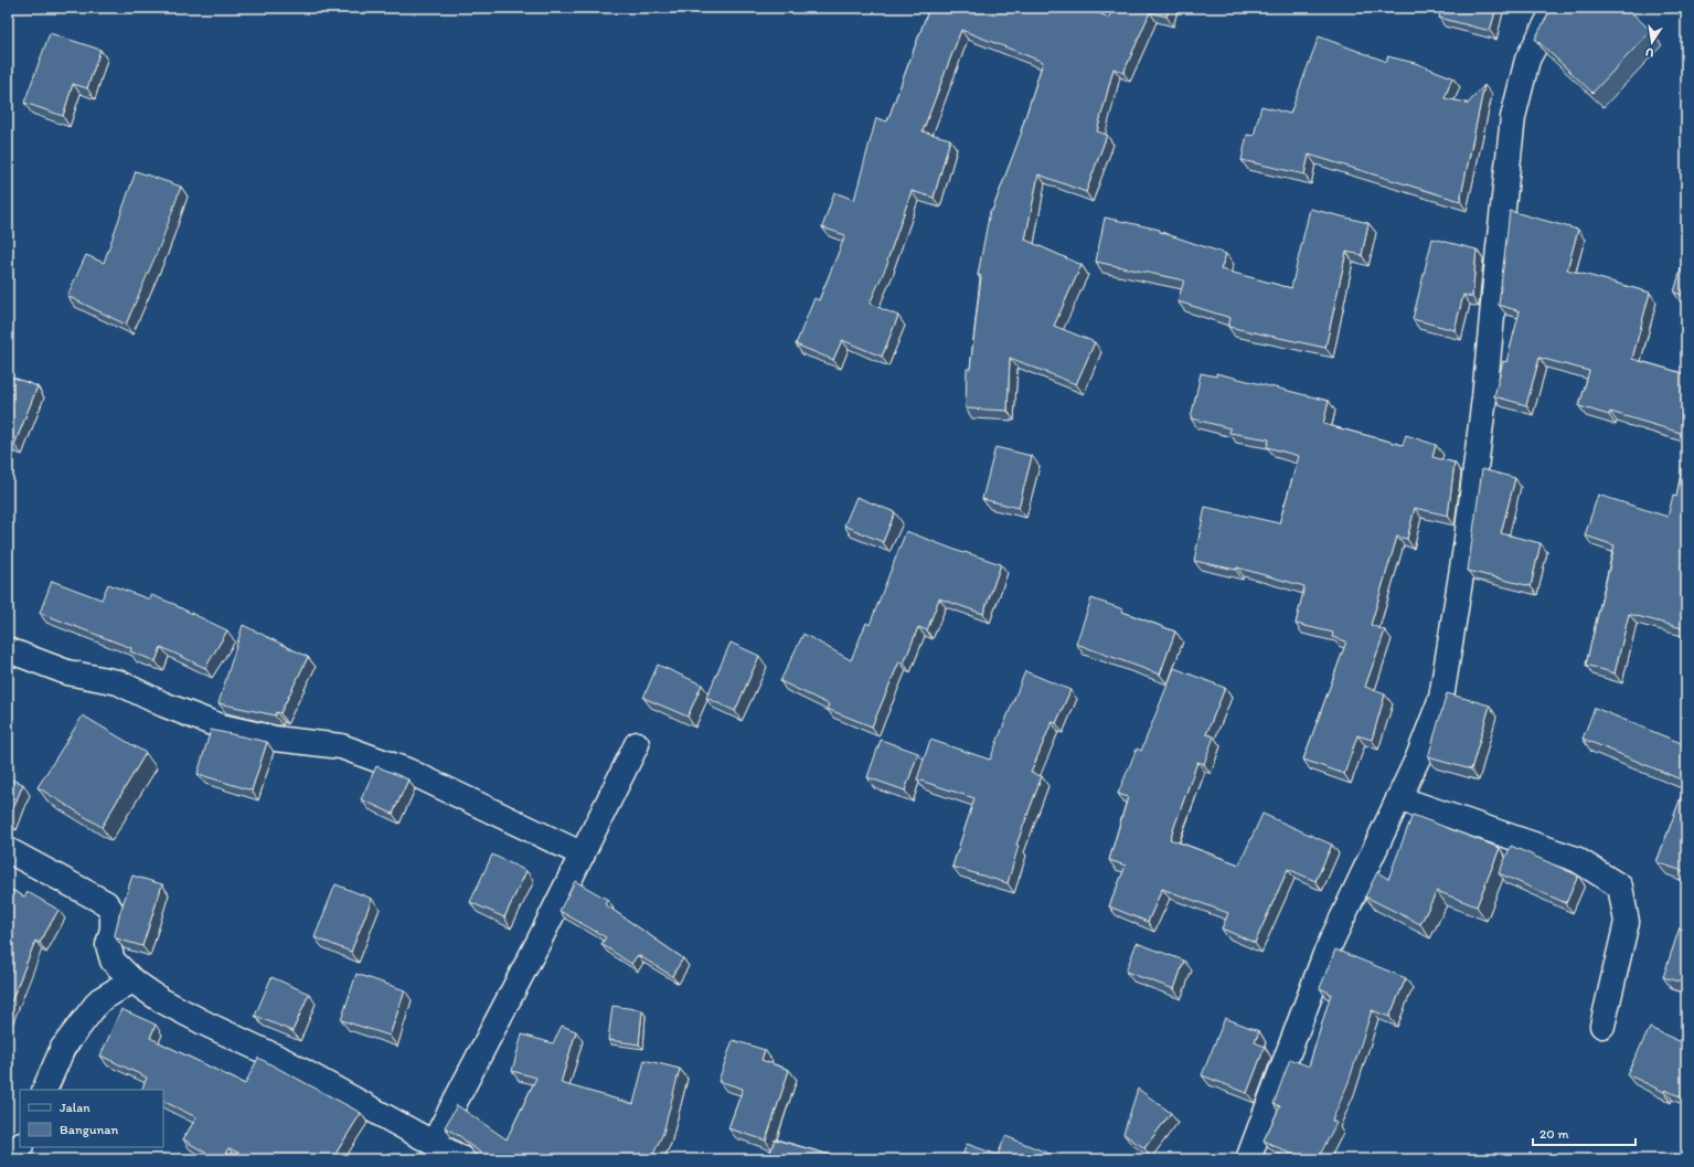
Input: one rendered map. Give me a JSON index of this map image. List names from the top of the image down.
{
  "legend": ["Jalan", "Bangunan"],
  "scale_bar": "20 m",
  "north": "bottom"
}
